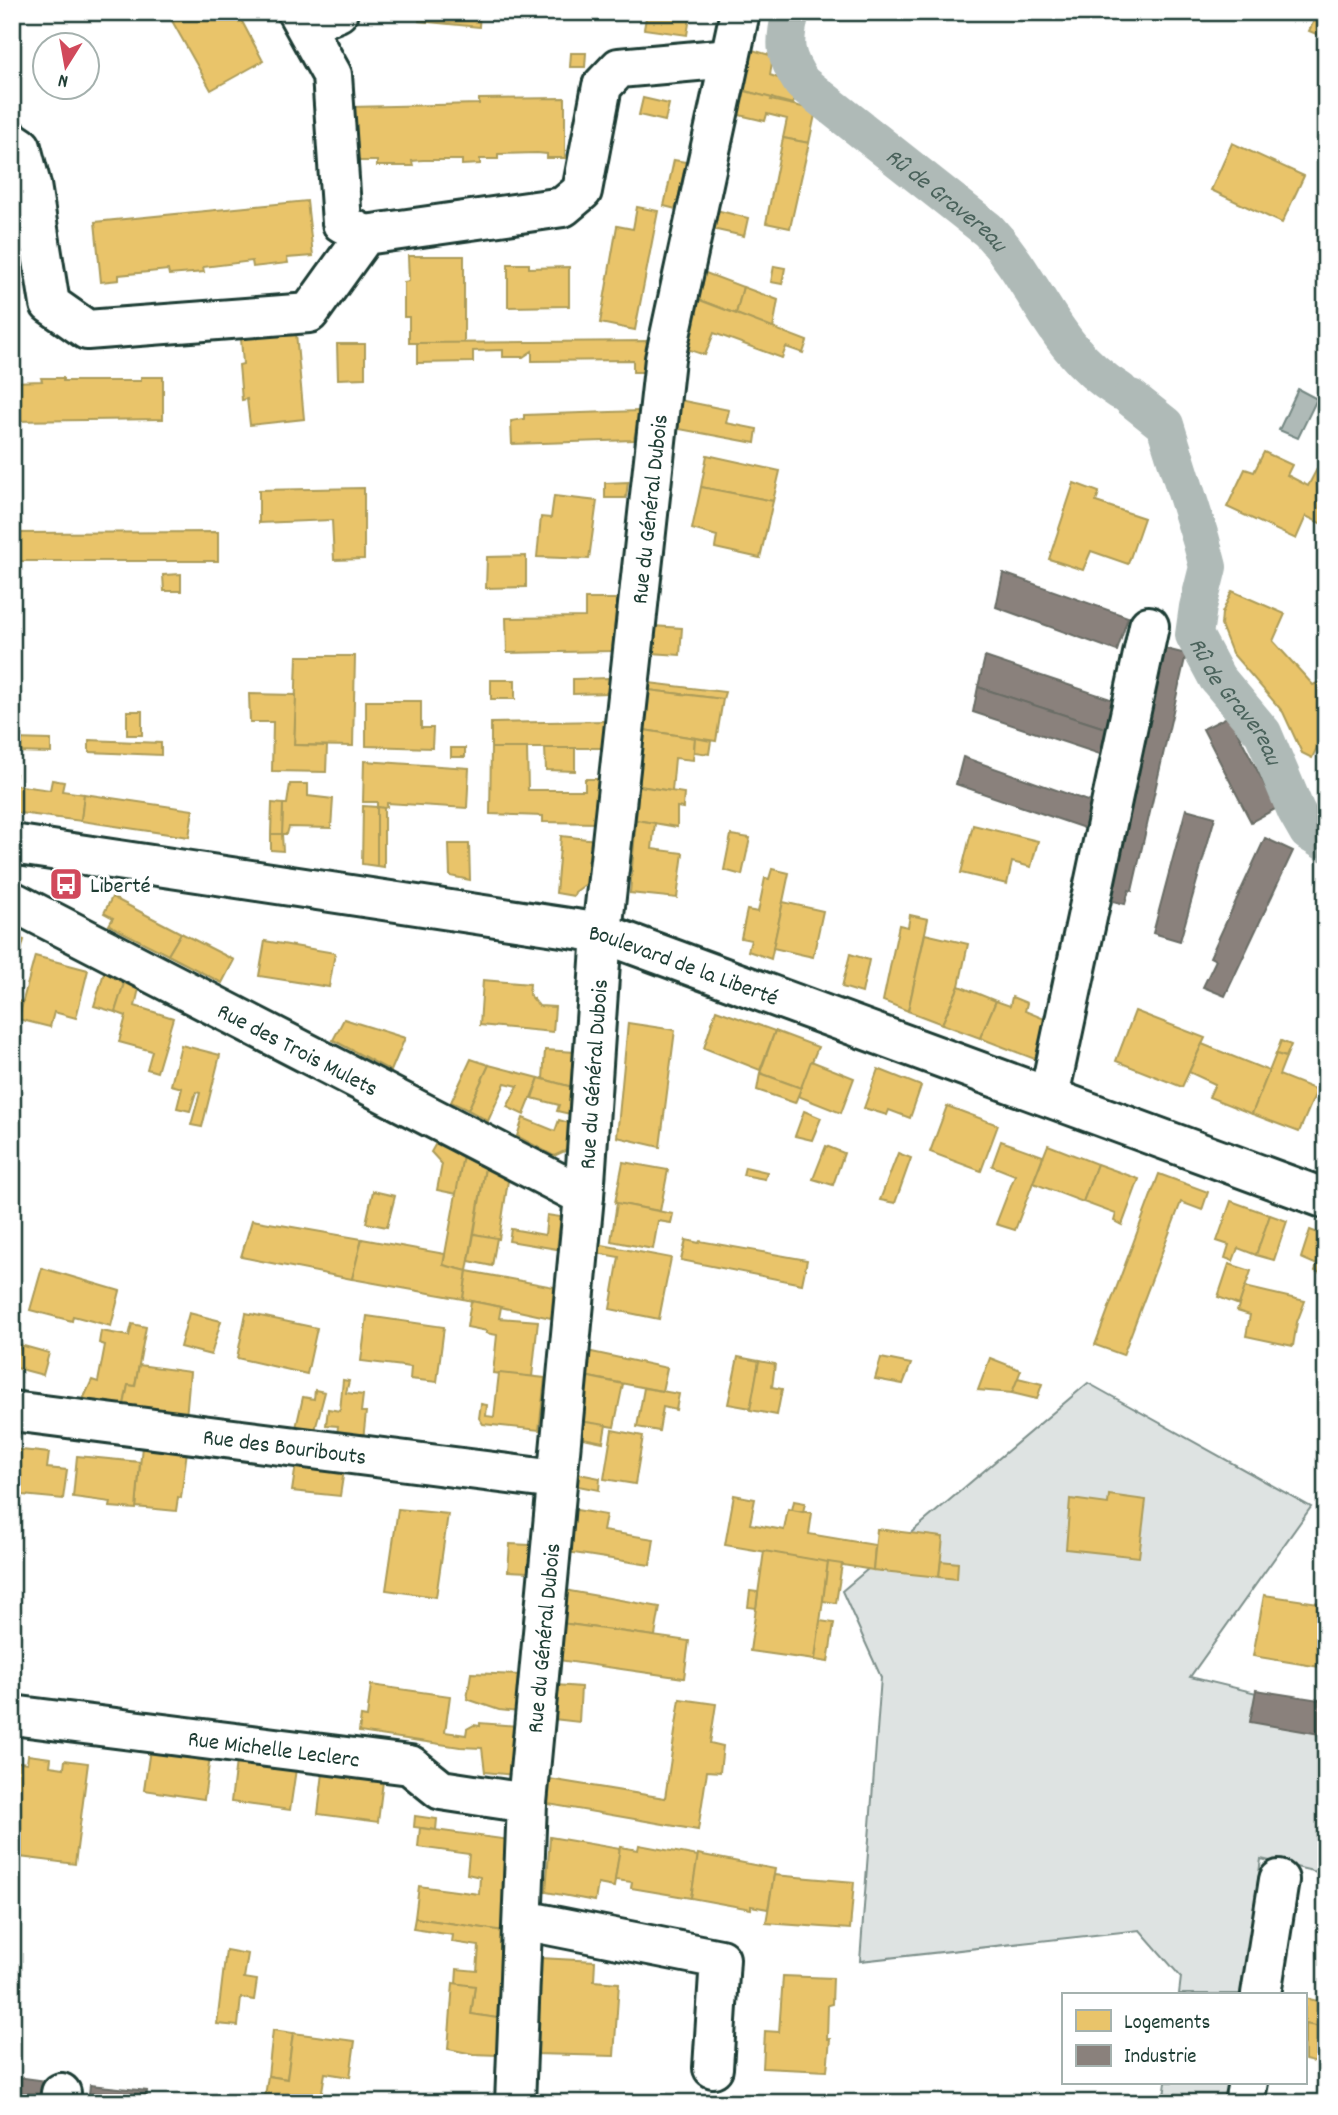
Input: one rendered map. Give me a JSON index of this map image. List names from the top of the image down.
{
  "streets": {
    "street": [
      "Rue du Général Dubois",
      "Boulevard de la Liberté",
      "Rue des Trois Mulets",
      "Rue des Bouribouts",
      "Rue Michelle Leclerc"
    ]
  },
  "crossings": [
    ["Rue du Général Dubois", "Boulevard de la Liberté"],
    ["Rue du Général Dubois", "Rue des Trois Mulets"],
    ["Rue du Général Dubois", "Rue des Bouribouts"],
    ["Rue du Général Dubois", "Rue Michelle Leclerc"]
  ],
  "water": ["Rû de Gravereau"],
  "places": {
    "bus stop": ["Liberté"]
  },
  "legend": ["Logements", "Industrie"],
  "north": "bottom"
}
